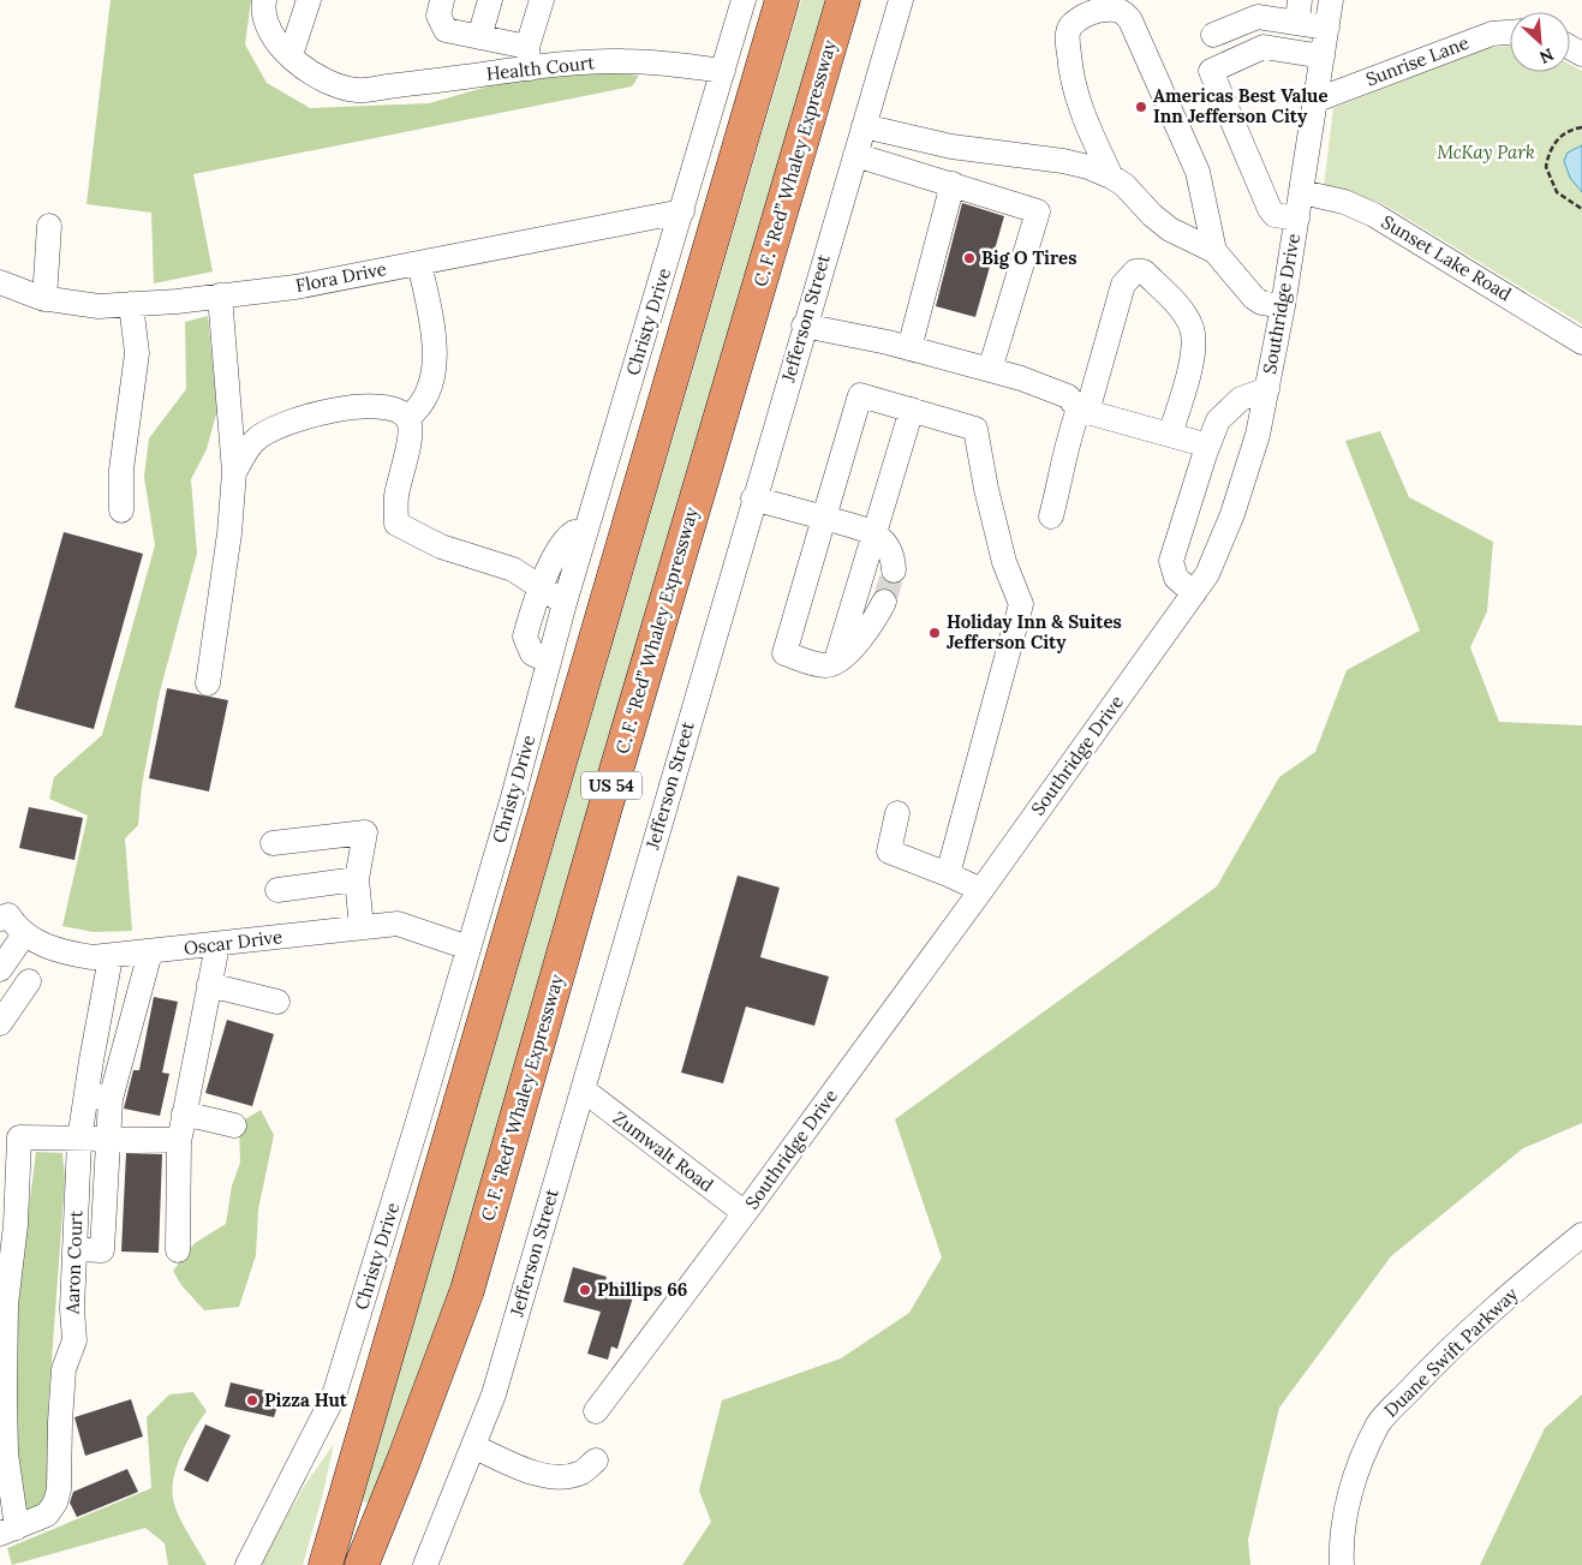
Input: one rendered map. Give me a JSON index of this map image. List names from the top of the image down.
{
  "streets": {
    "highway": ["C. F. “Red” Whaley Expressway", "US 54"],
    "street": [
      "Sunrise Lane",
      "Health Court",
      "Sunset Lake Road",
      "Flora Drive",
      "Southridge Drive",
      "Jefferson Street",
      "Christy Drive",
      "Oscar Drive",
      "Zumwalt Road",
      "Aaron Court",
      "Duane Swift Parkway"
    ]
  },
  "crossings": [
    ["Sunrise Lane", "Southridge Drive"],
    ["Health Court", "Christy Drive"],
    ["Sunset Lake Road", "Southridge Drive"],
    ["Flora Drive", "Christy Drive"],
    ["Southridge Drive", "Zumwalt Road"],
    ["Jefferson Street", "Zumwalt Road"],
    ["Christy Drive", "Oscar Drive"],
    ["Oscar Drive", "Aaron Court"]
  ],
  "parks": ["McKay Park"],
  "places": [
    "Americas Best Value Inn Jefferson City",
    "Big O Tires",
    "Holiday Inn & Suites Jefferson City",
    "Phillips 66",
    "Pizza Hut"
  ],
  "north": "bottom right"
}
